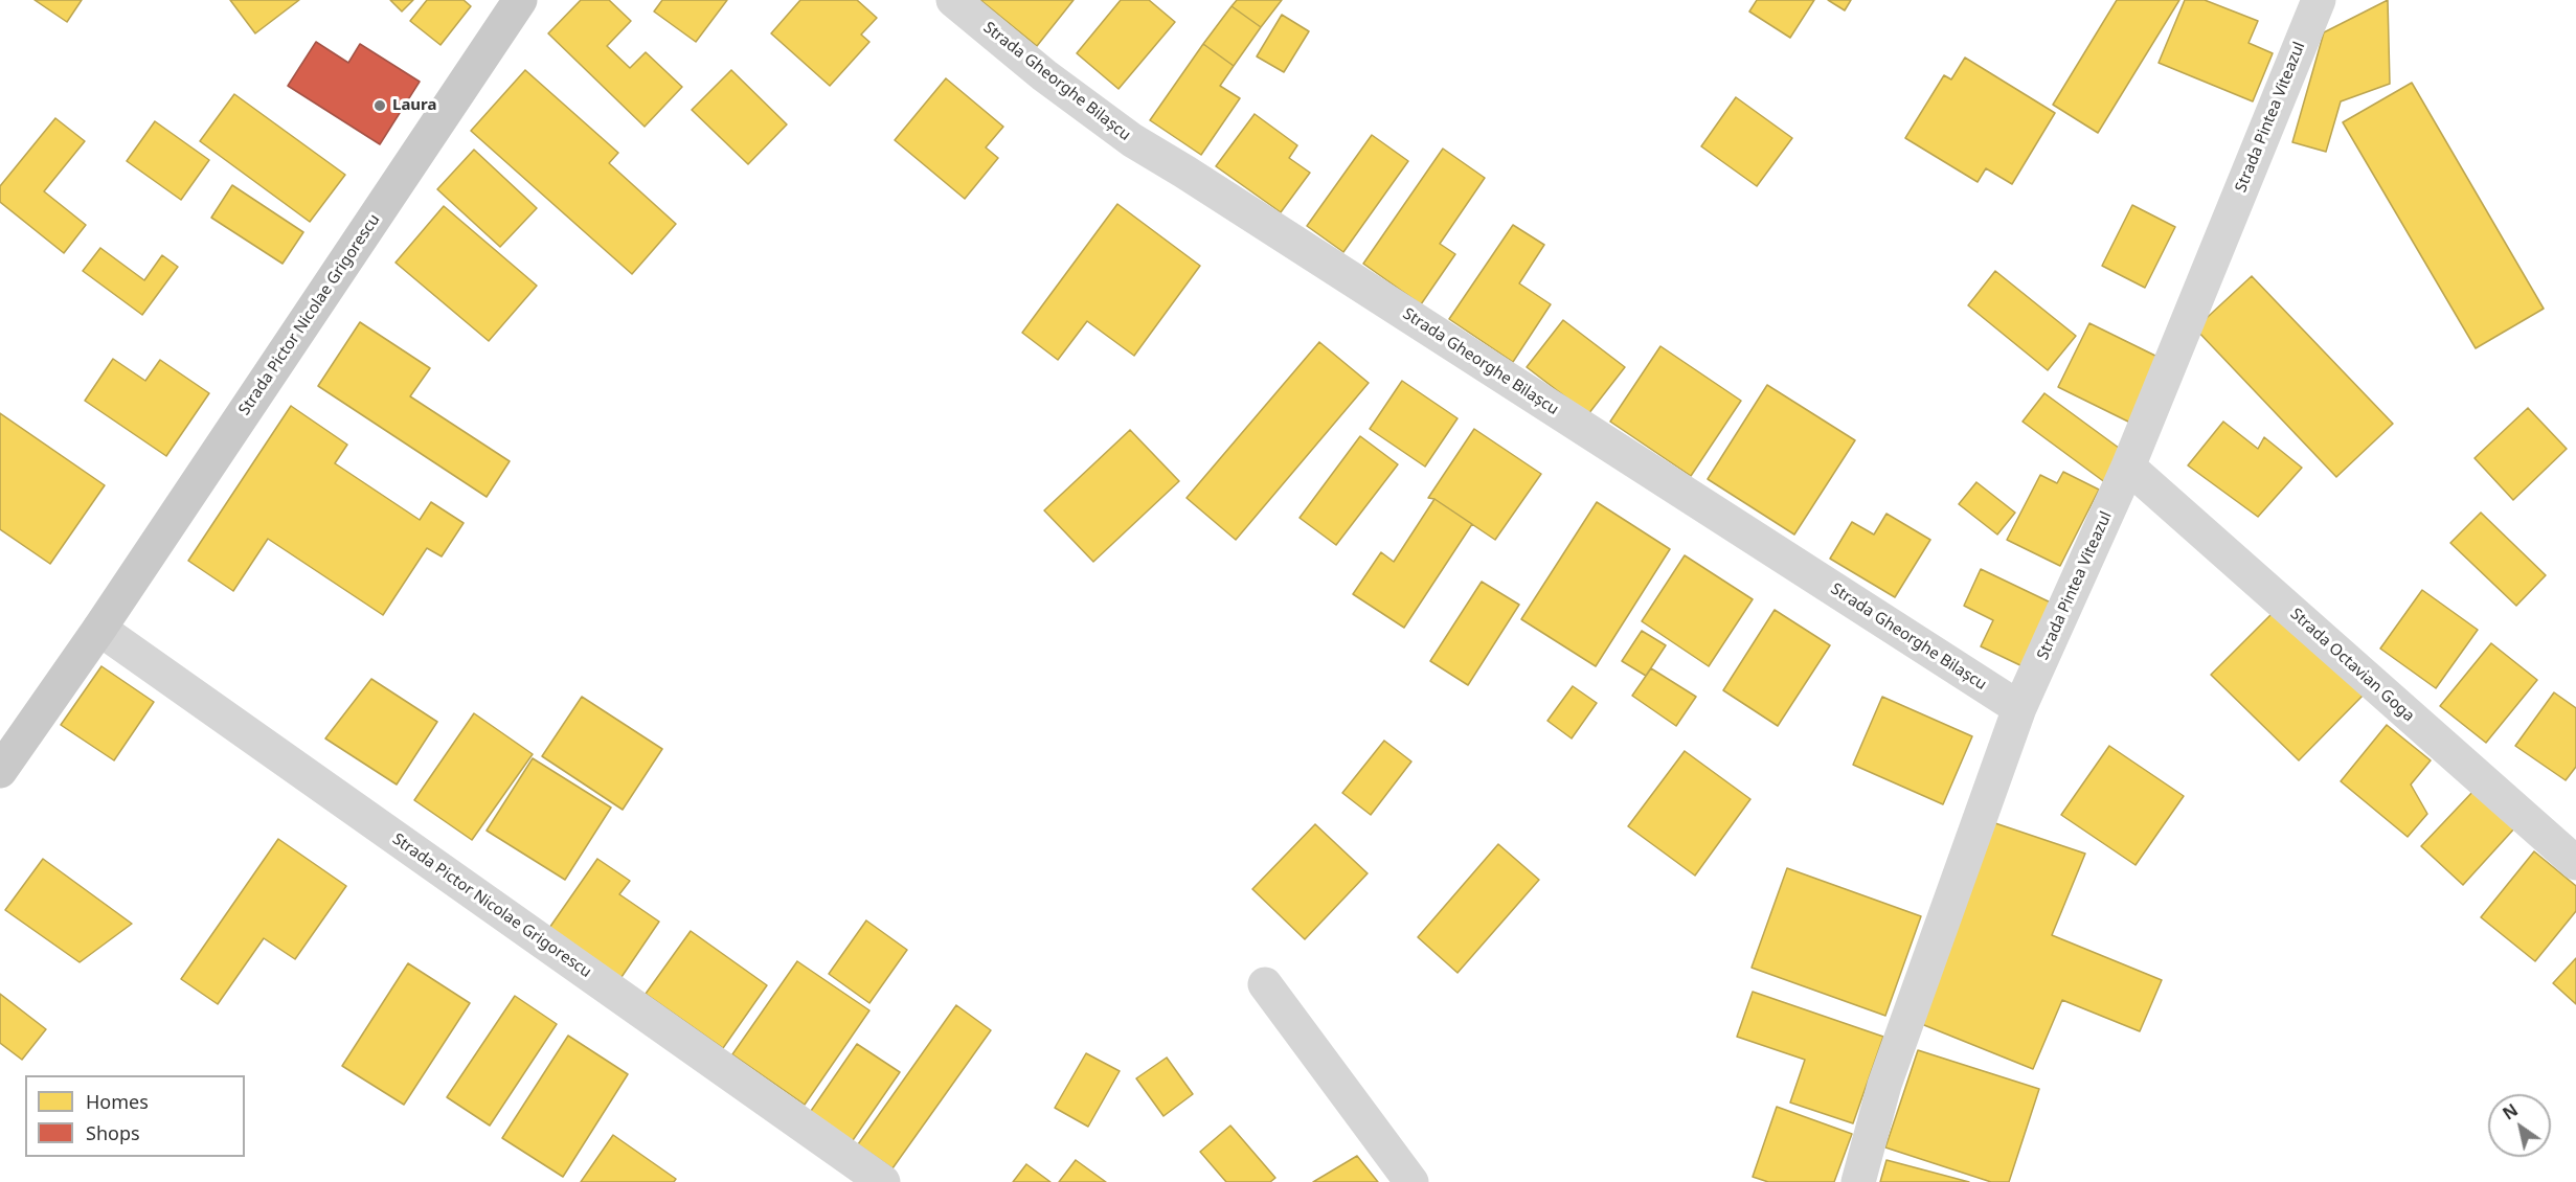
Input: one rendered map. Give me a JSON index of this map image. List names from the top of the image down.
{
  "streets": {
    "main road": ["Strada Pictor Nicolae Grigorescu"],
    "street": ["Strada Gheorghe Bilașcu", "Strada Pintea Viteazul", "Strada Octavian Goga"]
  },
  "crossings": [
    ["Strada Gheorghe Bilașcu", "Strada Pintea Viteazul"],
    ["Strada Pintea Viteazul", "Strada Octavian Goga"]
  ],
  "places": ["Laura"],
  "legend": ["Homes", "Shops"],
  "north": "top left"
}
